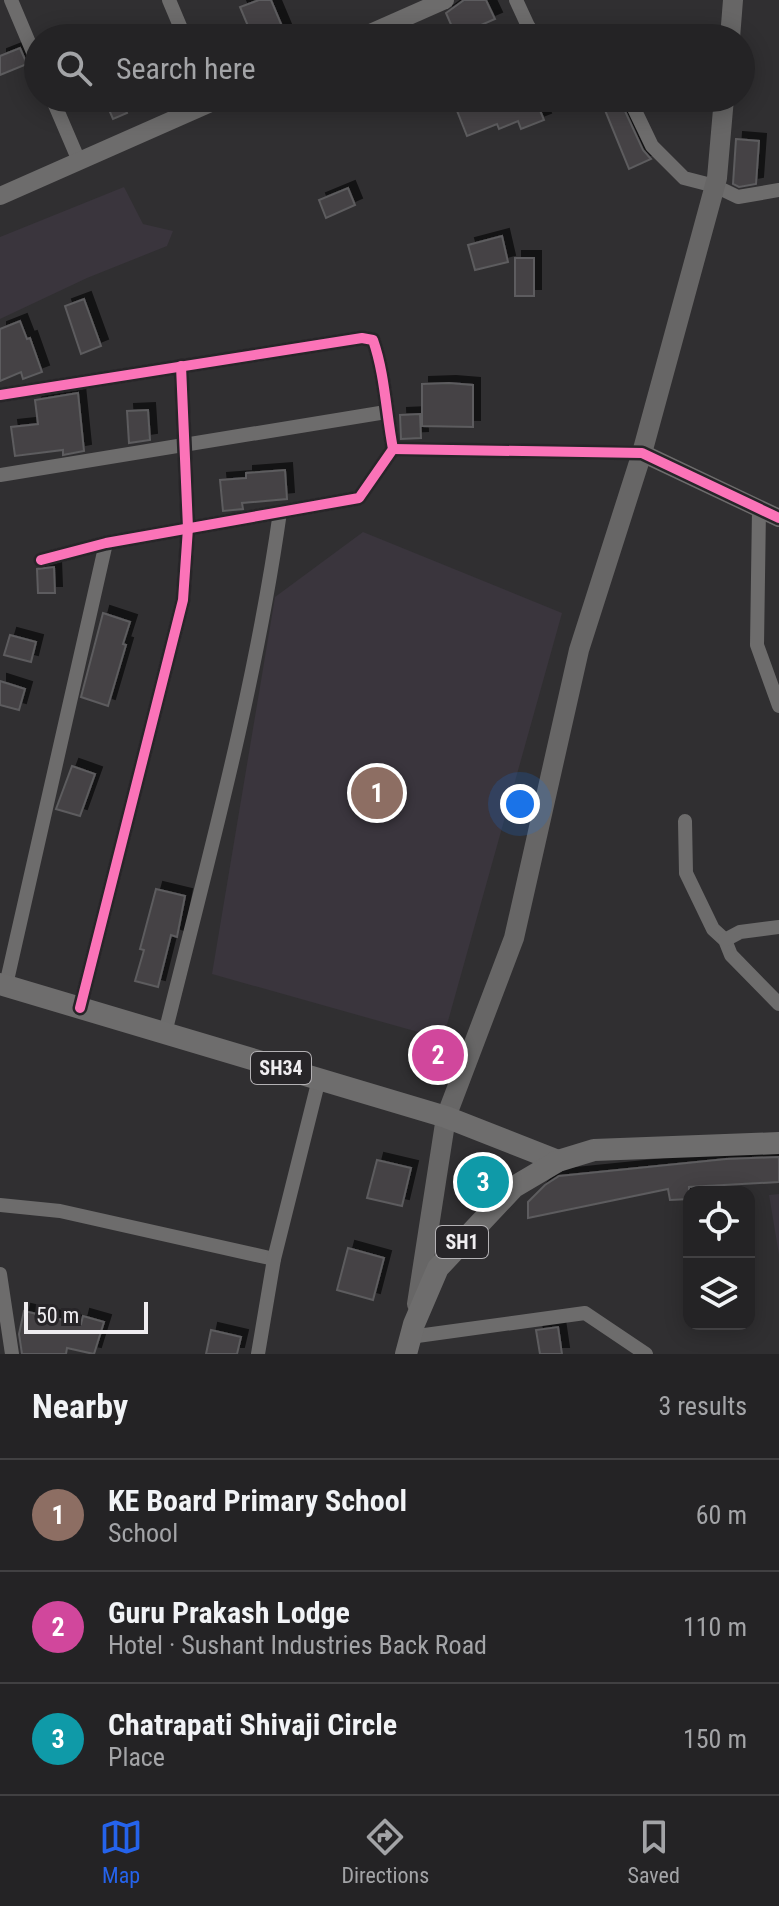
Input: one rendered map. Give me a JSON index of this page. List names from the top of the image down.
{
  "streets": {
    "main road": ["SH34", "SH1"]
  },
  "crossings": [
    ["SH34", "SH1"]
  ],
  "scale_bar": "50 m",
  "page": {
    "search": "Search here",
    "pins": ["1", "2", "3"],
    "scale": "50 m",
    "heading": ["Nearby", "3 results"],
    "list": [
      {
        "mark": "1",
        "name": "KE Board Primary School",
        "note": "School",
        "value": "60 m"
      },
      {
        "mark": "2",
        "name": "Guru Prakash Lodge",
        "note": "Hotel · Sushant Industries Back Road",
        "value": "110 m"
      },
      {
        "mark": "3",
        "name": "Chatrapati Shivaji Circle",
        "note": "Place",
        "value": "150 m"
      }
    ],
    "nav": ["Map", "Directions", "Saved"]
  }
}
